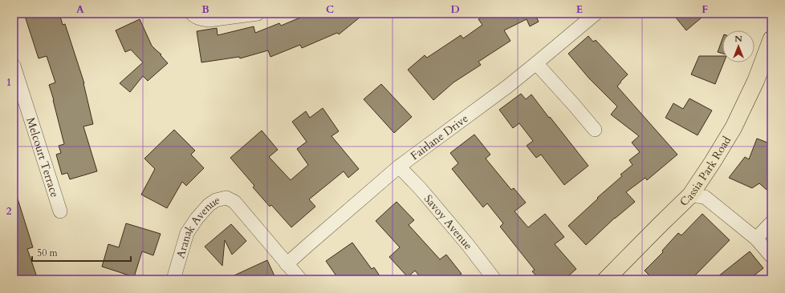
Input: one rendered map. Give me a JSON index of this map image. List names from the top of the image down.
{
  "streets": {
    "main road": ["Cassia Park Road"],
    "street": [
      "Fairlane Drive",
      "Melcourt Terrace",
      "Savoy Avenue",
      "Aranak Avenue"
    ]
  },
  "crossings": [
    ["Fairlane Drive", "Savoy Avenue"],
    ["Fairlane Drive", "Aranak Avenue"]
  ],
  "scale_bar": "50 m",
  "north": "top",
  "grid": {
    "columns": [
      "A",
      "B",
      "C",
      "D",
      "E",
      "F"
    ],
    "rows": ["1", "2"]
  }
}
